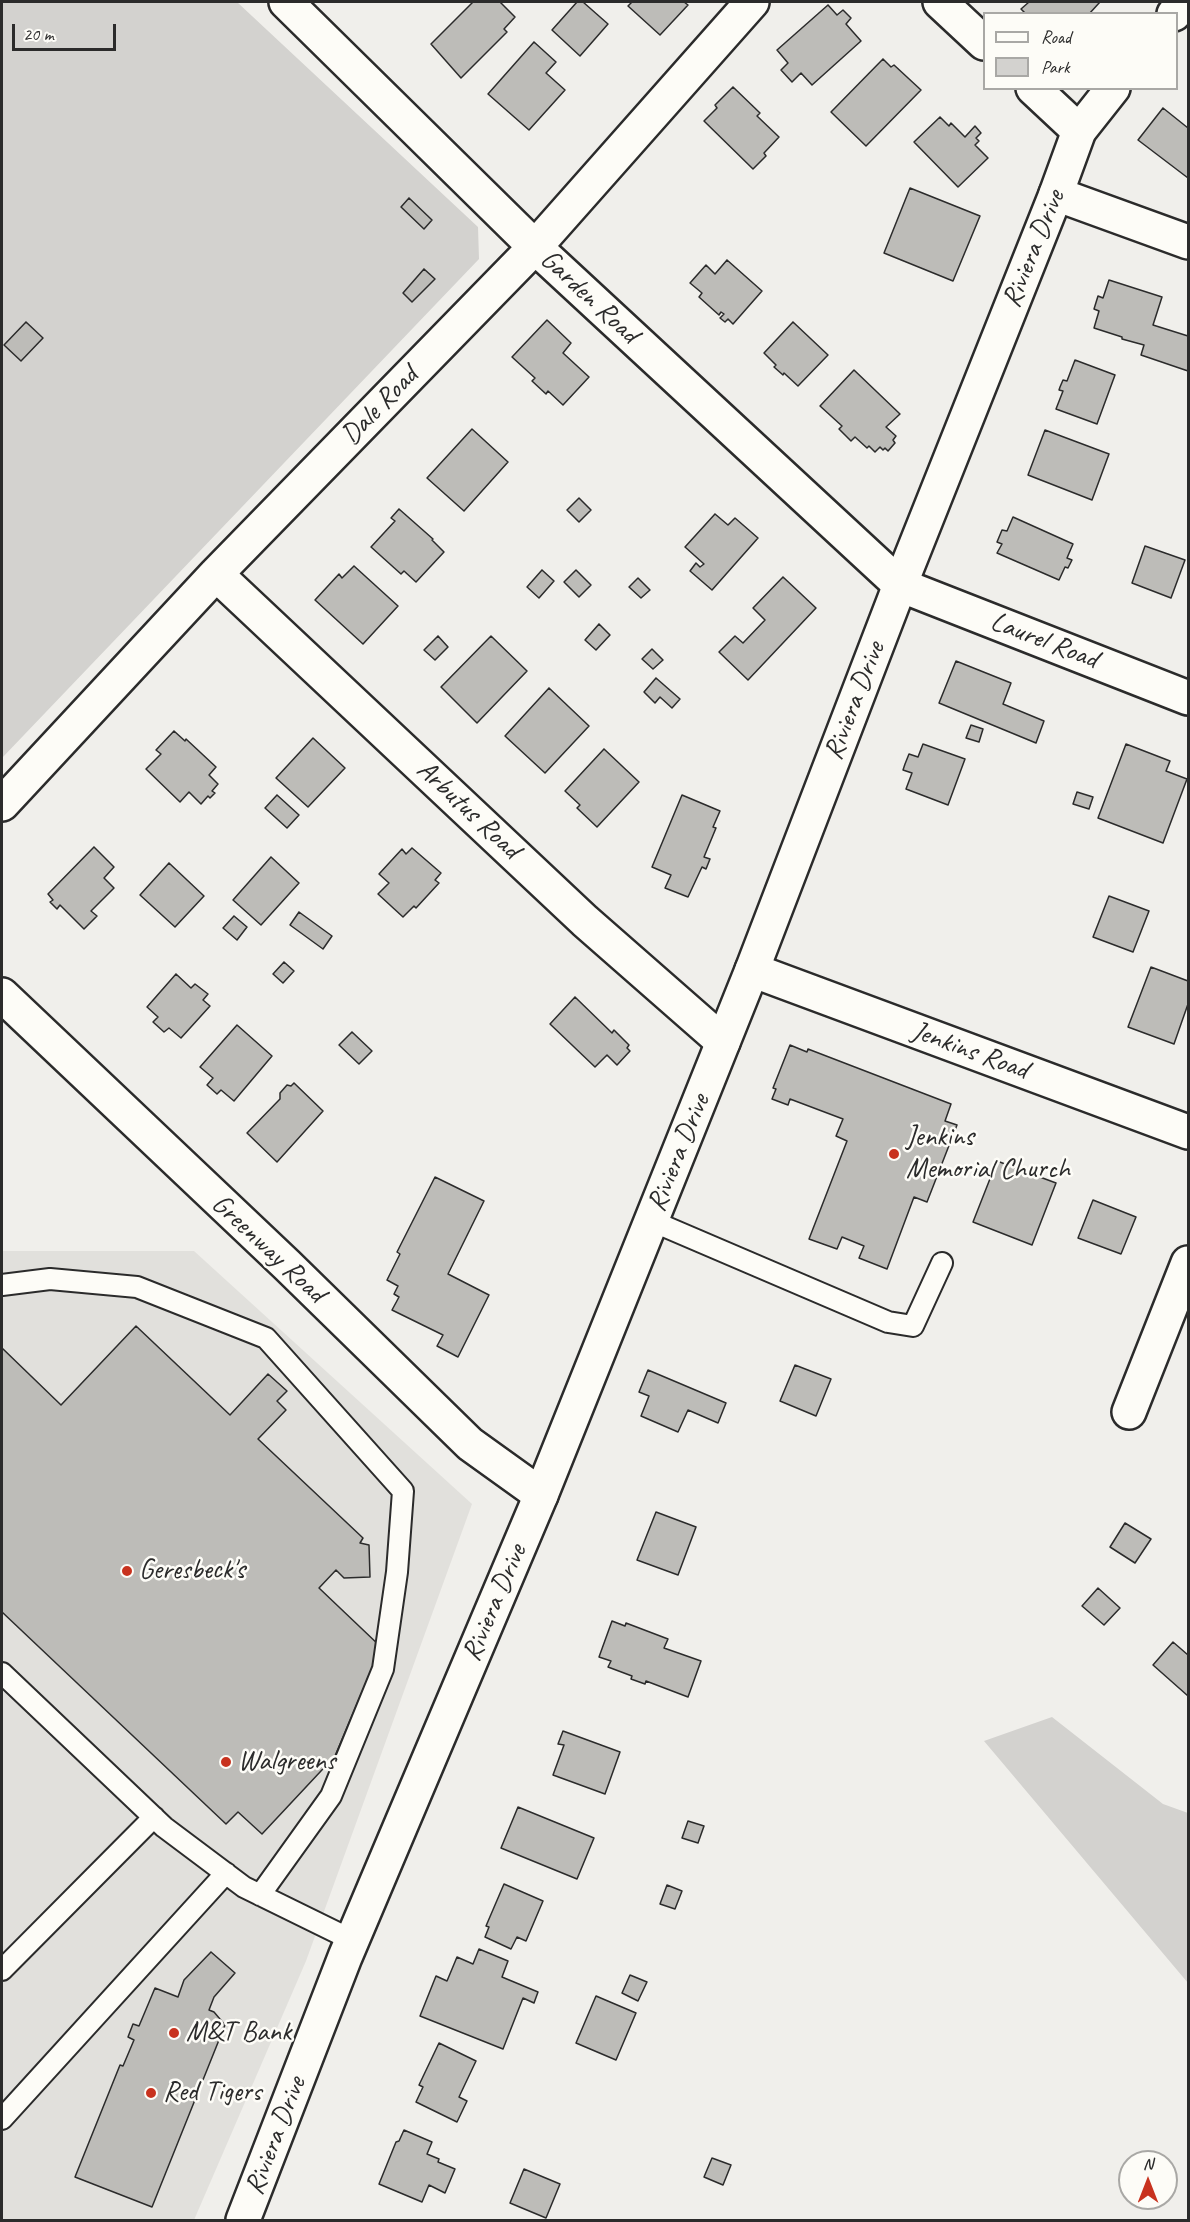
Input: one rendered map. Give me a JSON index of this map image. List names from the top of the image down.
{
  "streets": {
    "street": [
      "Riviera Drive",
      "Garden Road",
      "Dale Road",
      "Laurel Road",
      "Arbutus Road",
      "Jenkins Road",
      "Greenway Road"
    ]
  },
  "crossings": [
    ["Riviera Drive", "Garden Road"],
    ["Riviera Drive", "Laurel Road"],
    ["Riviera Drive", "Arbutus Road"],
    ["Riviera Drive", "Jenkins Road"],
    ["Riviera Drive", "Greenway Road"],
    ["Garden Road", "Dale Road"],
    ["Garden Road", "Laurel Road"],
    ["Dale Road", "Arbutus Road"]
  ],
  "places": [
    "Jenkins Memorial Church",
    "Geresbeck's",
    "Walgreens",
    "M&T Bank",
    "Red Tigers"
  ],
  "legend": ["Road", "Park"],
  "scale_bar": "20 m",
  "north": "top"
}
